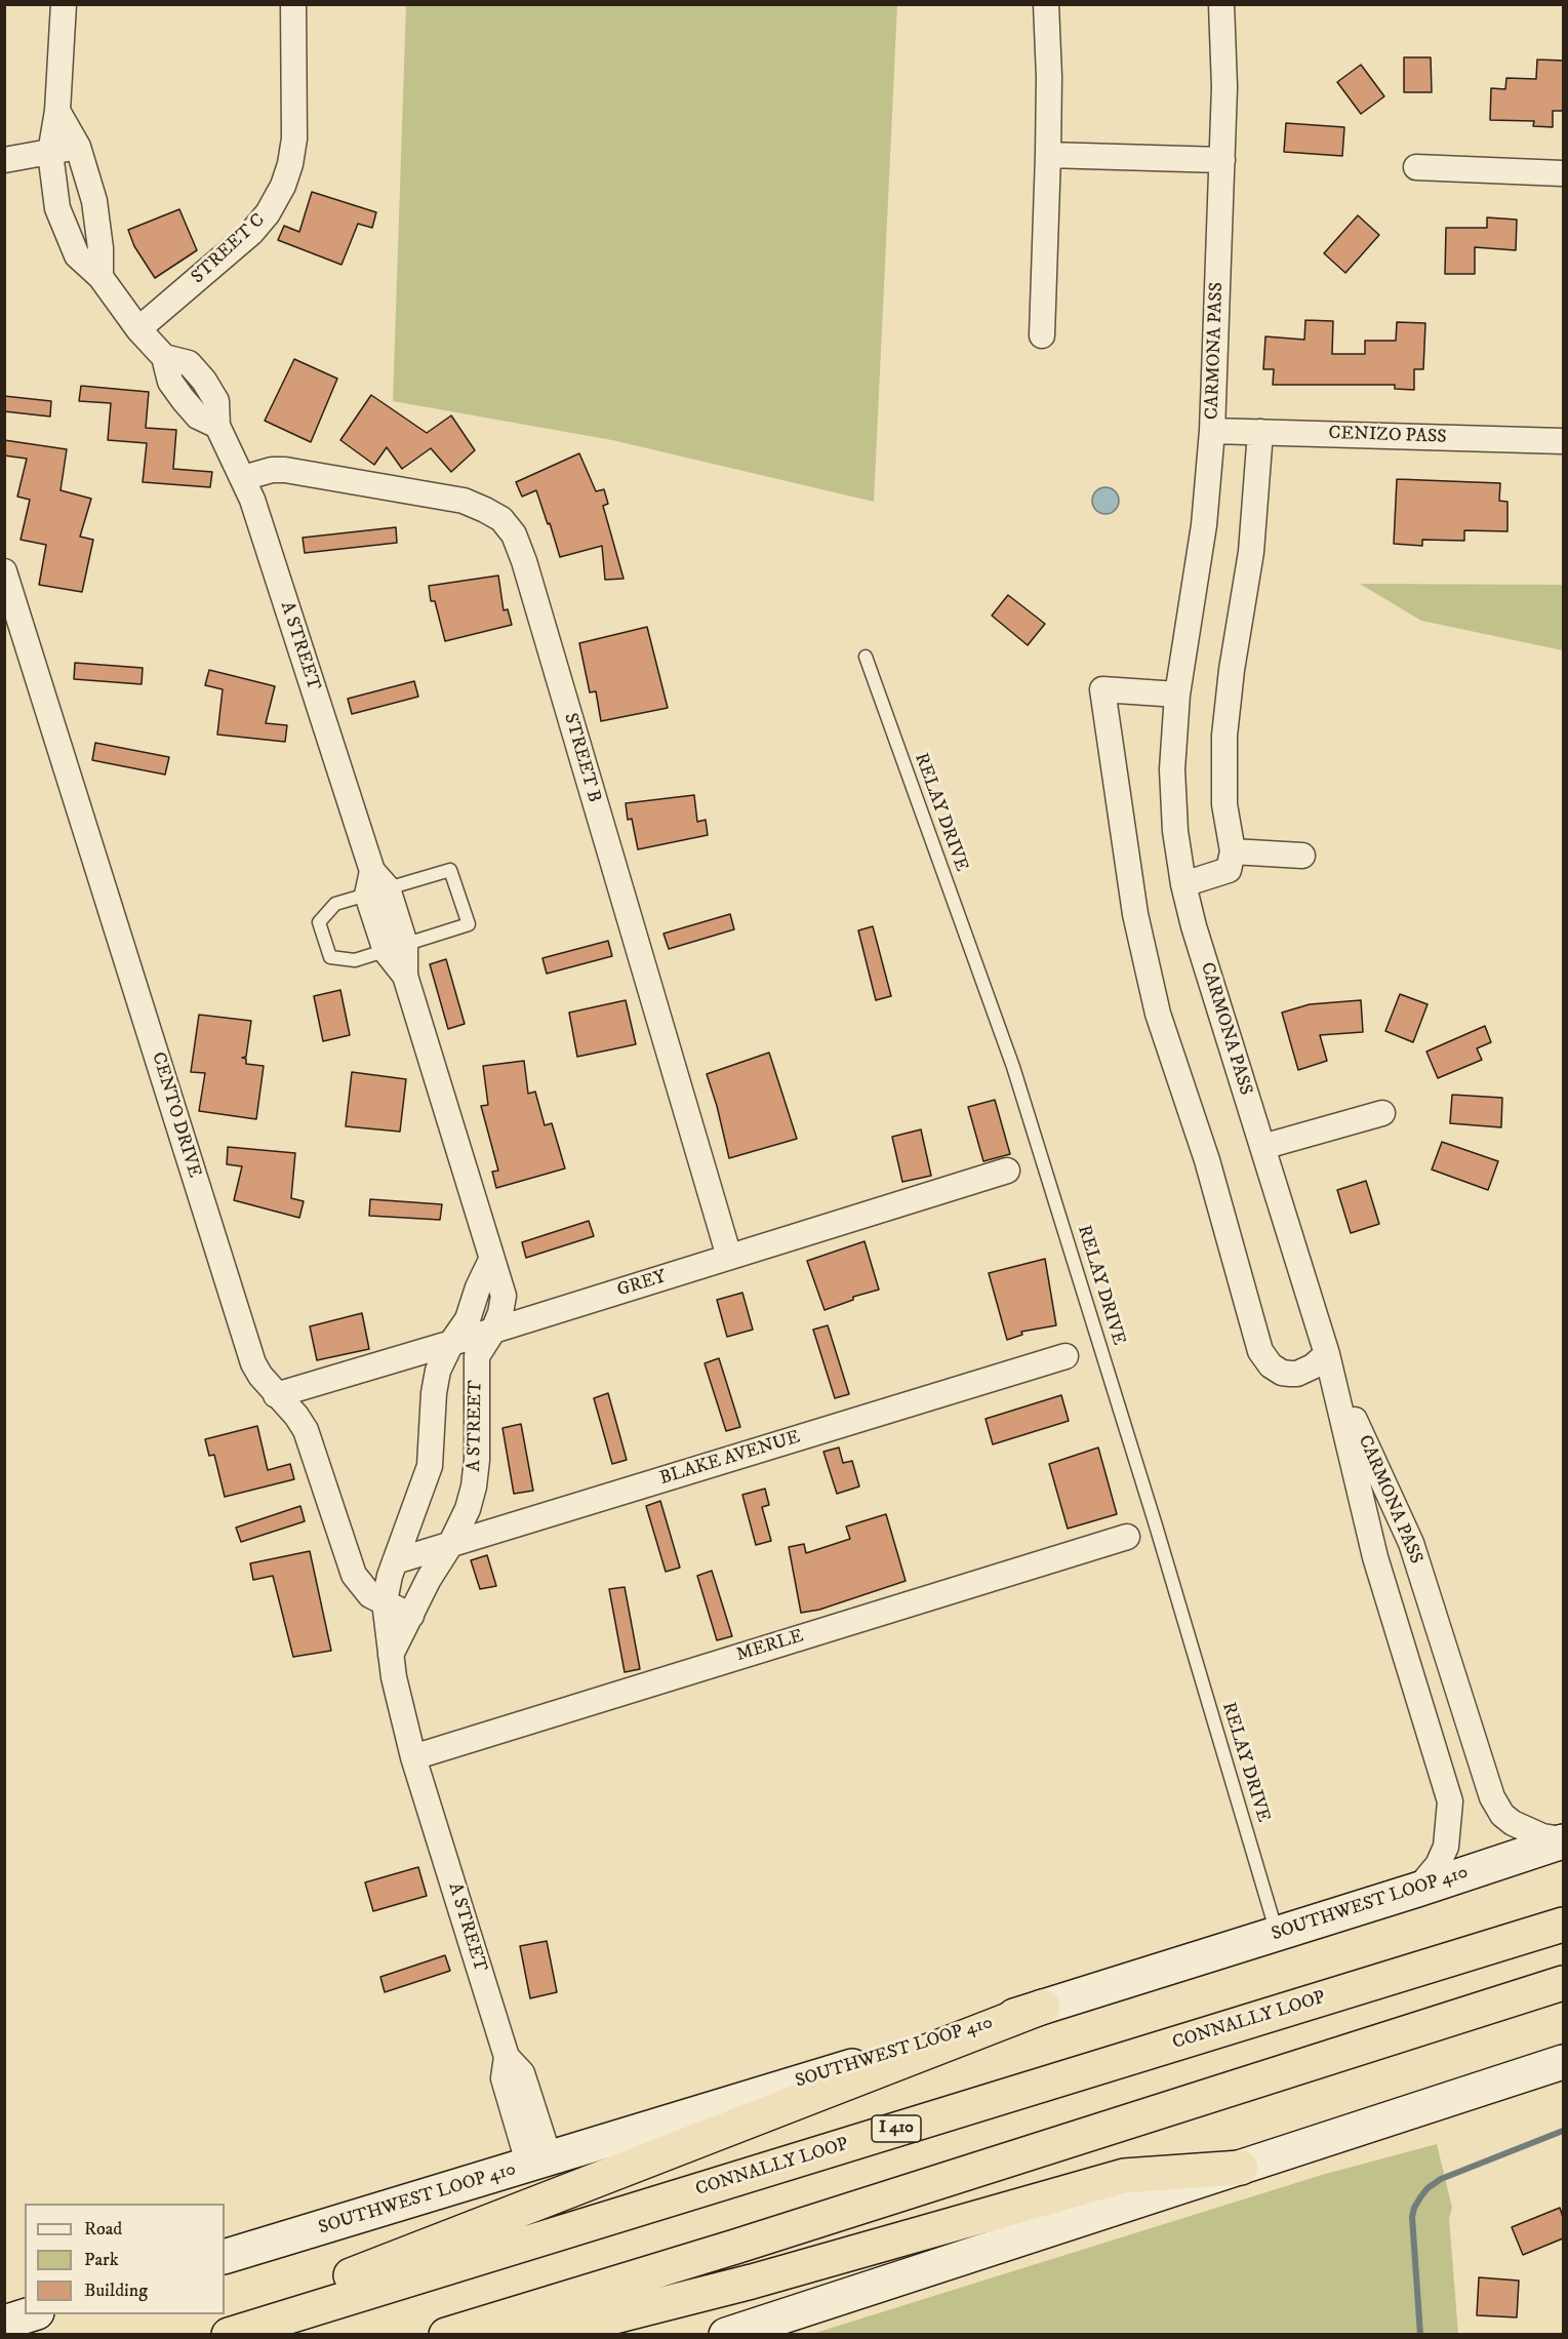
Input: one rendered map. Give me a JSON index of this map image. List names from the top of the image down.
{
  "streets": {
    "highway": ["CONNALLY LOOP", "I 410"],
    "main road": ["SOUTHWEST LOOP 410"],
    "street": [
      "STREET C",
      "CARMONA PASS",
      "CENIZO PASS",
      "A STREET",
      "STREET B",
      "CENTO DRIVE",
      "GREY",
      "BLAKE AVENUE",
      "MERLE"
    ],
    "lane": ["RELAY DRIVE"]
  },
  "crossings": [
    ["STREET C", "A STREET"],
    ["CARMONA PASS", "CENIZO PASS"],
    ["CARMONA PASS", "SOUTHWEST LOOP 410"],
    ["A STREET", "STREET B"],
    ["A STREET", "CENTO DRIVE"],
    ["A STREET", "GREY"],
    ["A STREET", "BLAKE AVENUE"],
    ["A STREET", "MERLE"],
    ["A STREET", "SOUTHWEST LOOP 410"],
    ["STREET B", "GREY"],
    ["RELAY DRIVE", "SOUTHWEST LOOP 410"],
    ["CENTO DRIVE", "GREY"]
  ],
  "legend": ["Road", "Park", "Building"]
}
